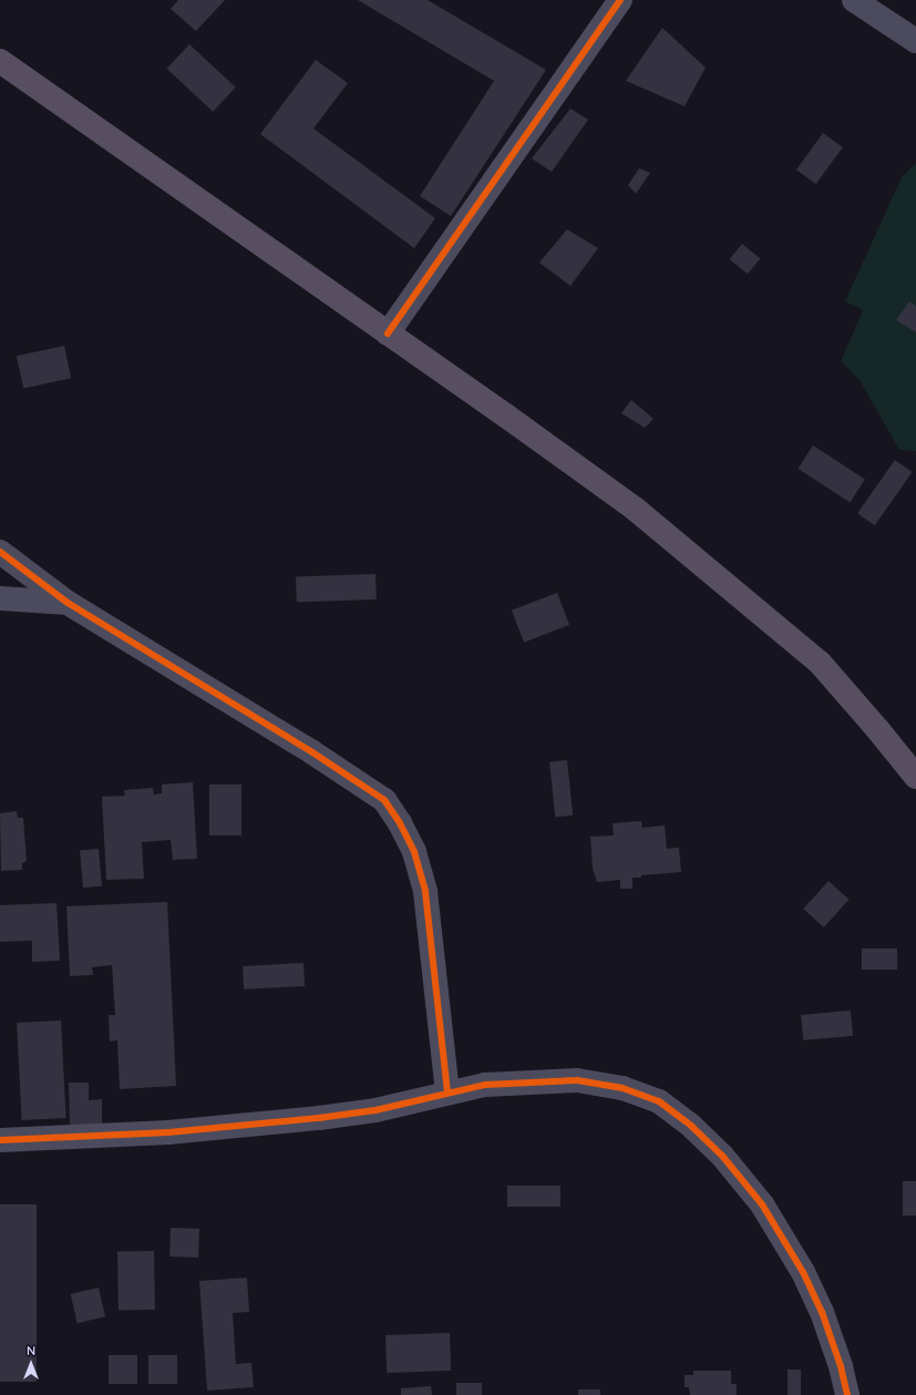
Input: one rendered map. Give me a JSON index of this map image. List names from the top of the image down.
{
  "north": "top"
}
